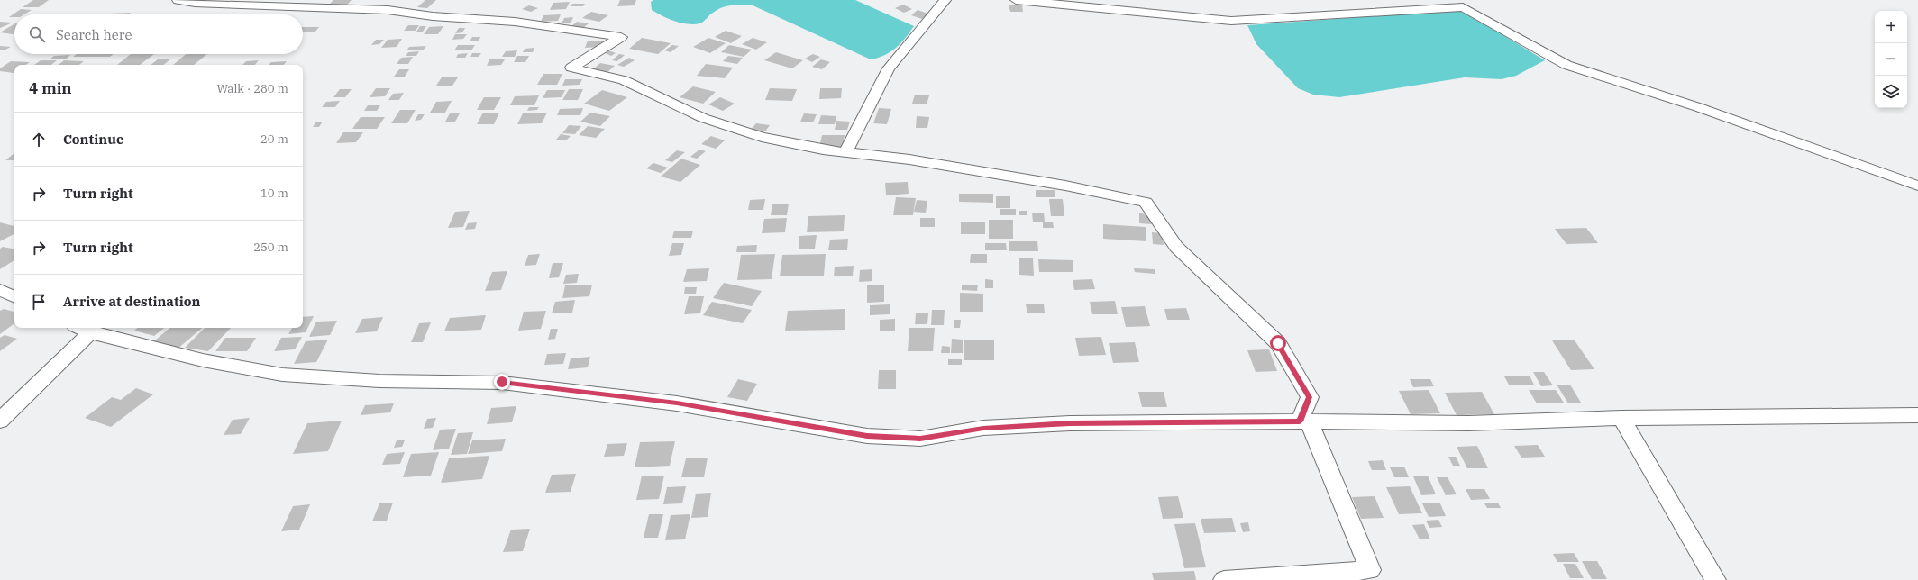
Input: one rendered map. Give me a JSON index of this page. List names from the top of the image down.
{
  "page": {
    "map_buttons": ["+", "−"],
    "search": "Search here",
    "heading": ["4 min", "Walk · 280 m"],
    "list": [
      ["Continue", "20 m"],
      ["Turn right", "10 m"],
      ["Turn right", "250 m"],
      "Arrive at destination"
    ]
  }
}
